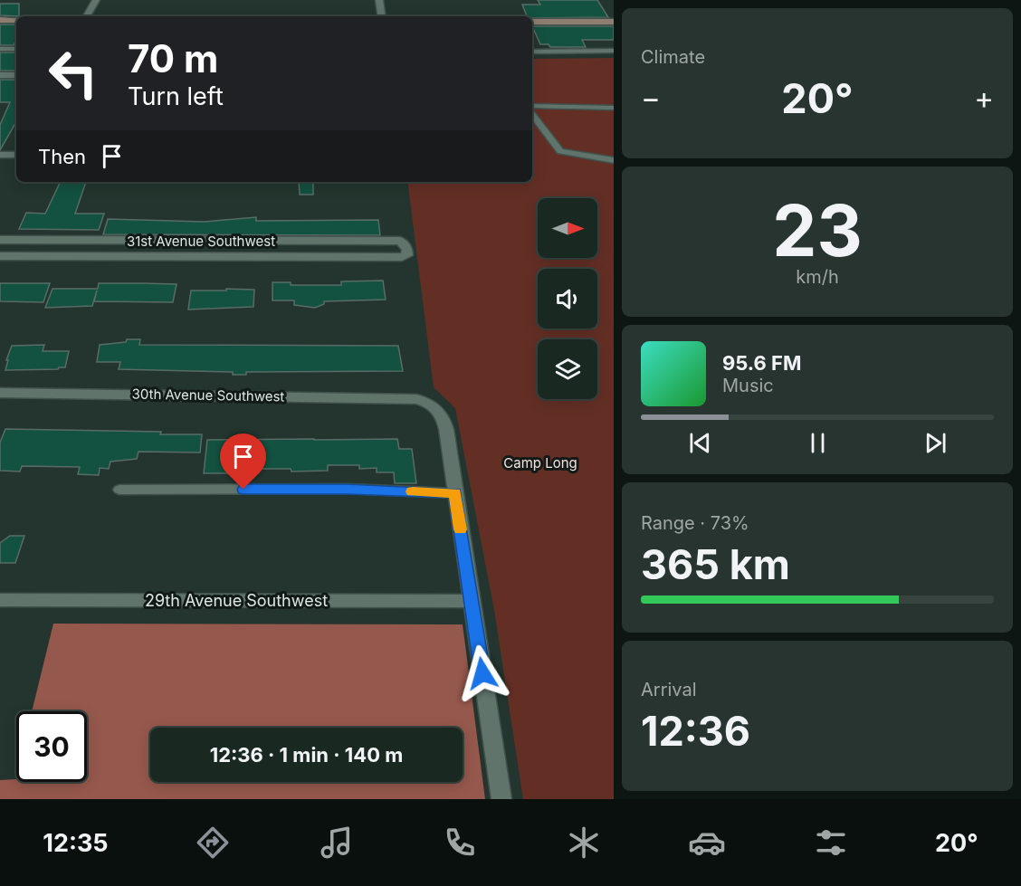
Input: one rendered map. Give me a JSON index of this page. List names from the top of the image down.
{
  "streets": {
    "street": ["31st Avenue Southwest", "30th Avenue Southwest", "29th Avenue Southwest"]
  },
  "parks": ["Camp Long"],
  "north": "right",
  "page": {
    "tile": [
      "Climate",
      ["23", "km/h"],
      ["Range · 73%", "365 km"],
      ["Arrival", "12:36"]
    ],
    "turn": ["70 m", "Turn left"],
    "heat": ["−", "20°", "+"],
    "then": "Then",
    "song": ["95.6 FM", "Music"],
    "limit": "30",
    "trip": "12:36 · 1 min · 140 m",
    "tabs": ["12:35", "20°"]
  }
}
